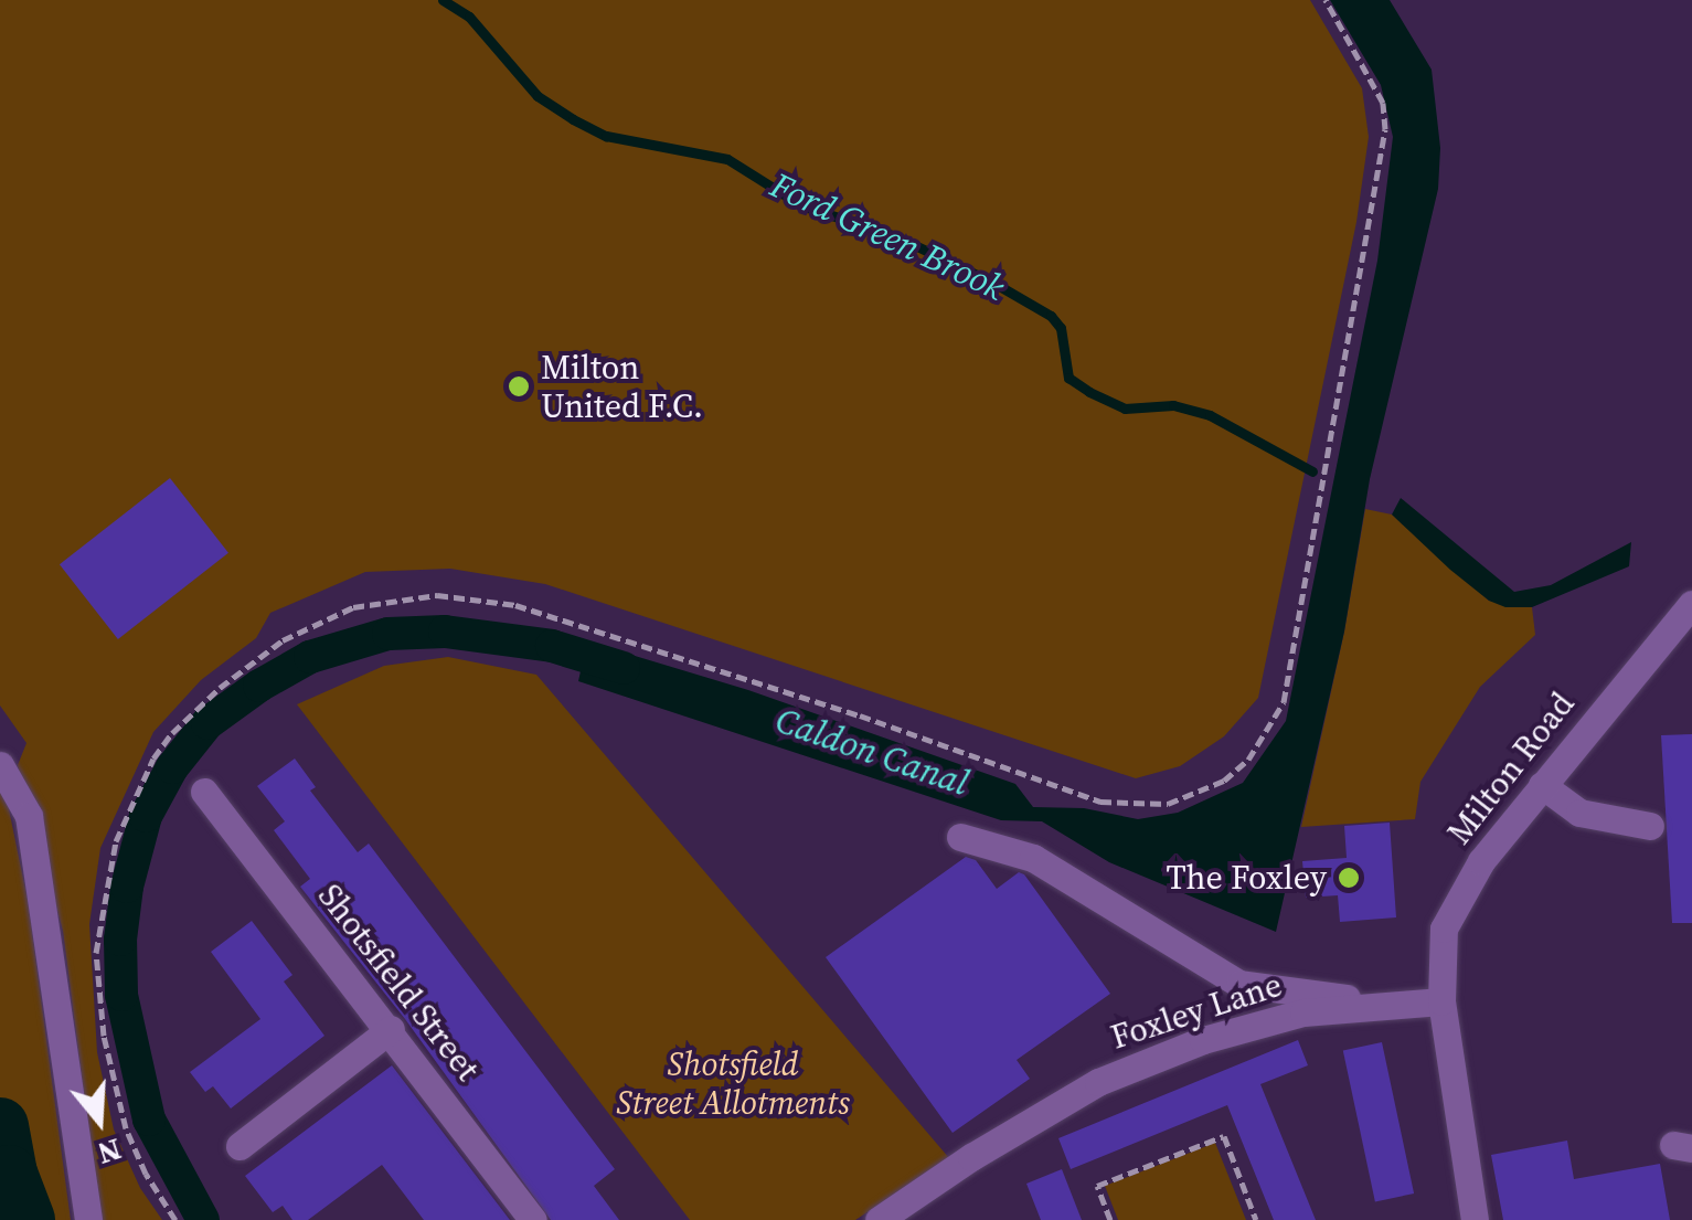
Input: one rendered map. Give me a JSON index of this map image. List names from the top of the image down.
{
  "streets": {
    "street": ["Milton Road", "Shotsfield Street", "Foxley Lane"]
  },
  "crossings": [
    ["Milton Road", "Foxley Lane"]
  ],
  "water": ["Ford Green Brook", "Caldon Canal"],
  "parks": ["Shotsfield Street Allotments"],
  "places": ["Milton United F.C.", "The Foxley"],
  "north": "bottom"
}
